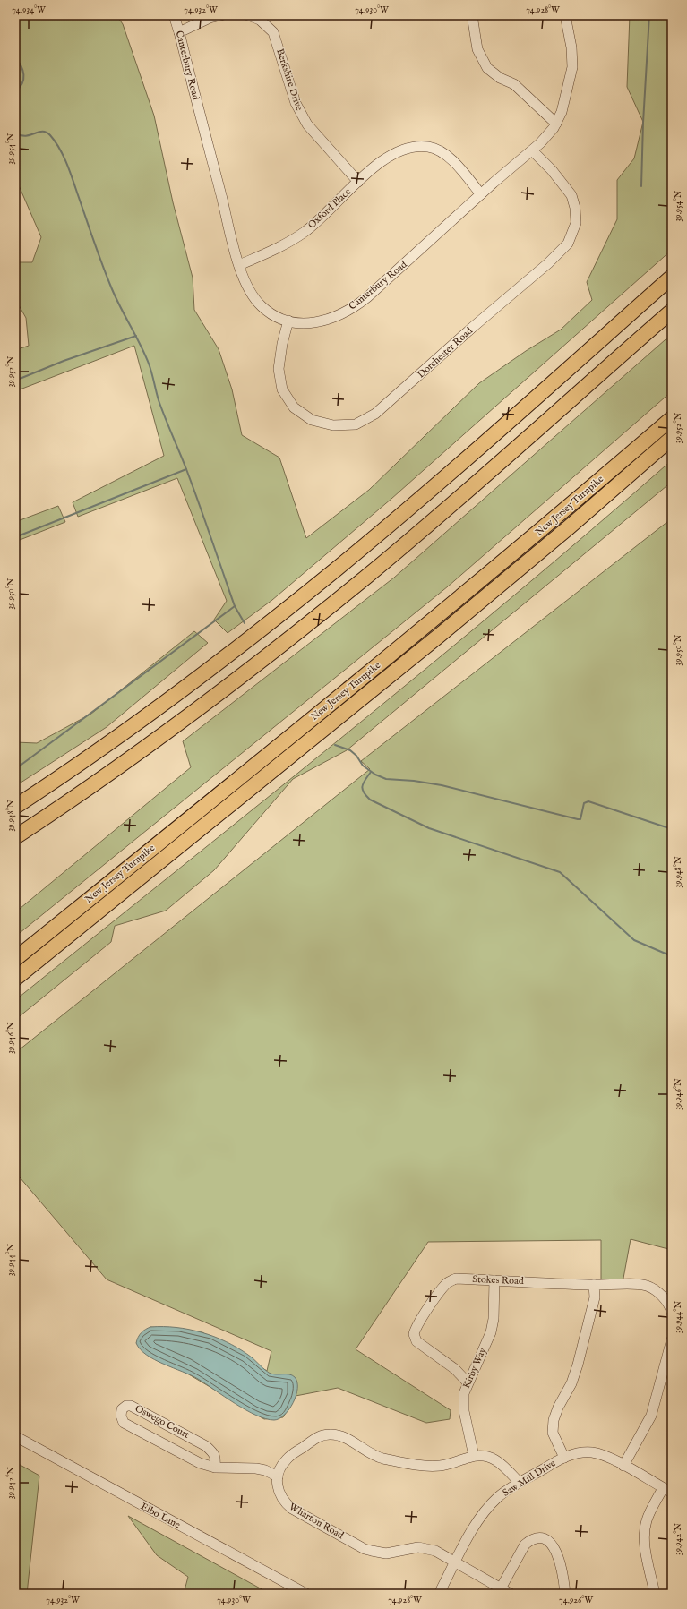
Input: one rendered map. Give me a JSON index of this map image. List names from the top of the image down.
{
  "streets": {
    "highway": ["New Jersey Turnpike"],
    "street": [
      "Canterbury Road",
      "Berkshire Drive",
      "Oxford Place",
      "Dorchester Road",
      "Stokes Road",
      "Kirby Way",
      "Oswego Court",
      "Saw Mill Drive",
      "Elbo Lane",
      "Wharton Road"
    ]
  },
  "crossings": [
    ["Canterbury Road", "Oxford Place"],
    ["Canterbury Road", "Dorchester Road"],
    ["Berkshire Drive", "Oxford Place"],
    ["Stokes Road", "Kirby Way"],
    ["Oswego Court", "Wharton Road"],
    ["Saw Mill Drive", "Wharton Road"]
  ],
  "coordinates": [
    "74.934°W",
    "74.932°W",
    "74.930°W",
    "74.928°W",
    "39.954°N",
    "39.952°N",
    "39.950°N",
    "39.948°N",
    "39.946°N",
    "39.944°N",
    "39.942°N",
    "74.926°W"
  ]
}
